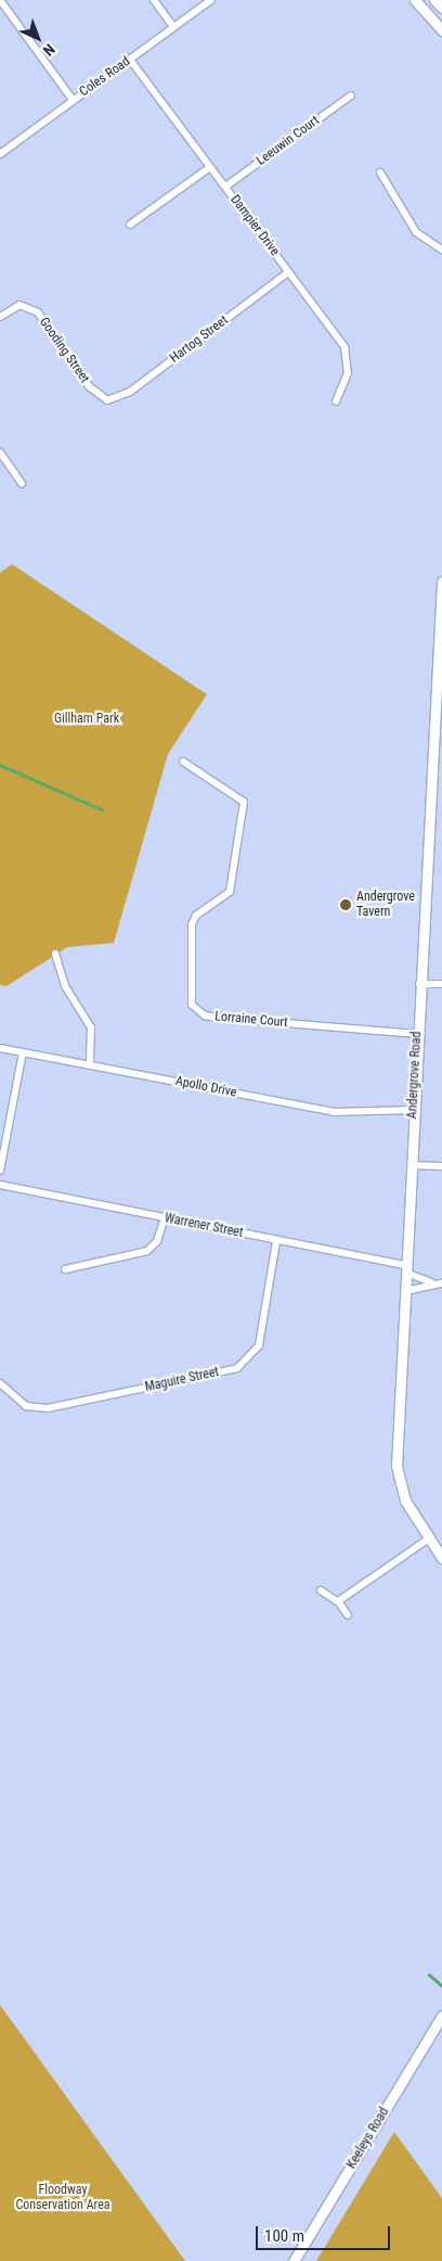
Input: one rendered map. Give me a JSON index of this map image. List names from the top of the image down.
{
  "streets": {
    "street": [
      "Coles Road",
      "Leeuwin Court",
      "Dampier Drive",
      "Hartog Street",
      "Gooding Street",
      "Lorraine Court",
      "Andergrove Road",
      "Apollo Drive",
      "Warrener Street",
      "Maguire Street",
      "Keeleys Road"
    ]
  },
  "crossings": [
    ["Coles Road", "Dampier Drive"],
    ["Leeuwin Court", "Dampier Drive"],
    ["Dampier Drive", "Hartog Street"],
    ["Hartog Street", "Gooding Street"],
    ["Lorraine Court", "Andergrove Road"],
    ["Andergrove Road", "Apollo Drive"],
    ["Andergrove Road", "Warrener Street"],
    ["Warrener Street", "Maguire Street"]
  ],
  "parks": ["Gillham Park", "Floodway Conservation Area"],
  "places": ["Andergrove Tavern"],
  "scale_bar": "100 m",
  "north": "bottom right"
}
